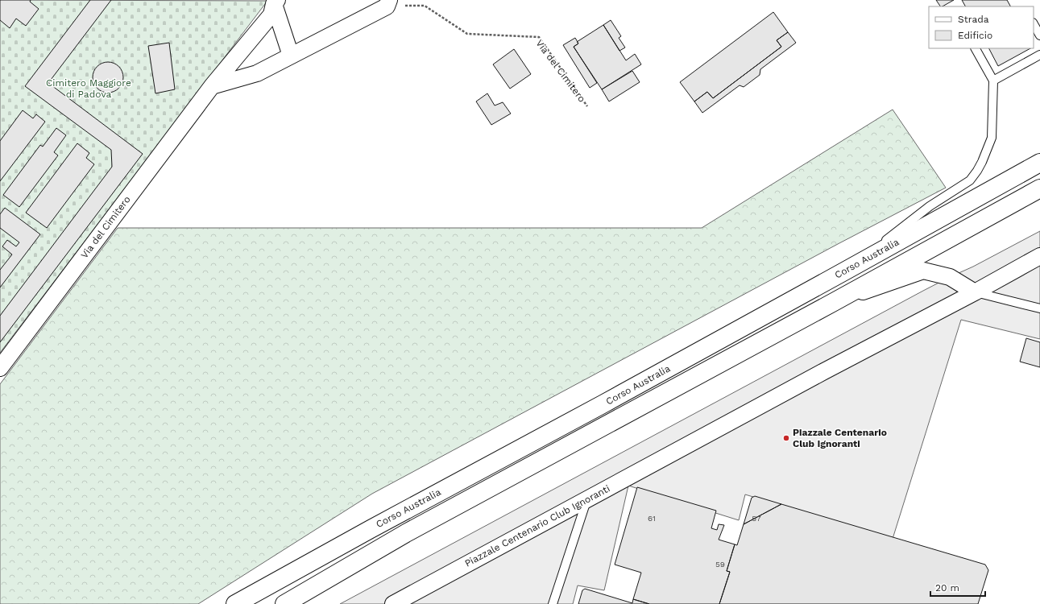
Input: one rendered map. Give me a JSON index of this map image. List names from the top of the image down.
{
  "streets": {
    "highway": ["Corso Australia"],
    "street": ["Via del Cimitero", "Piazzale Centenario Club Ignoranti"]
  },
  "parks": ["Cimitero Maggiore di Padova"],
  "places": ["Piazzale Centenario Club Ignoranti"],
  "house_numbers": ["61", "57", "59"],
  "legend": ["Strada", "Edificio"],
  "scale_bar": "20 m"
}
